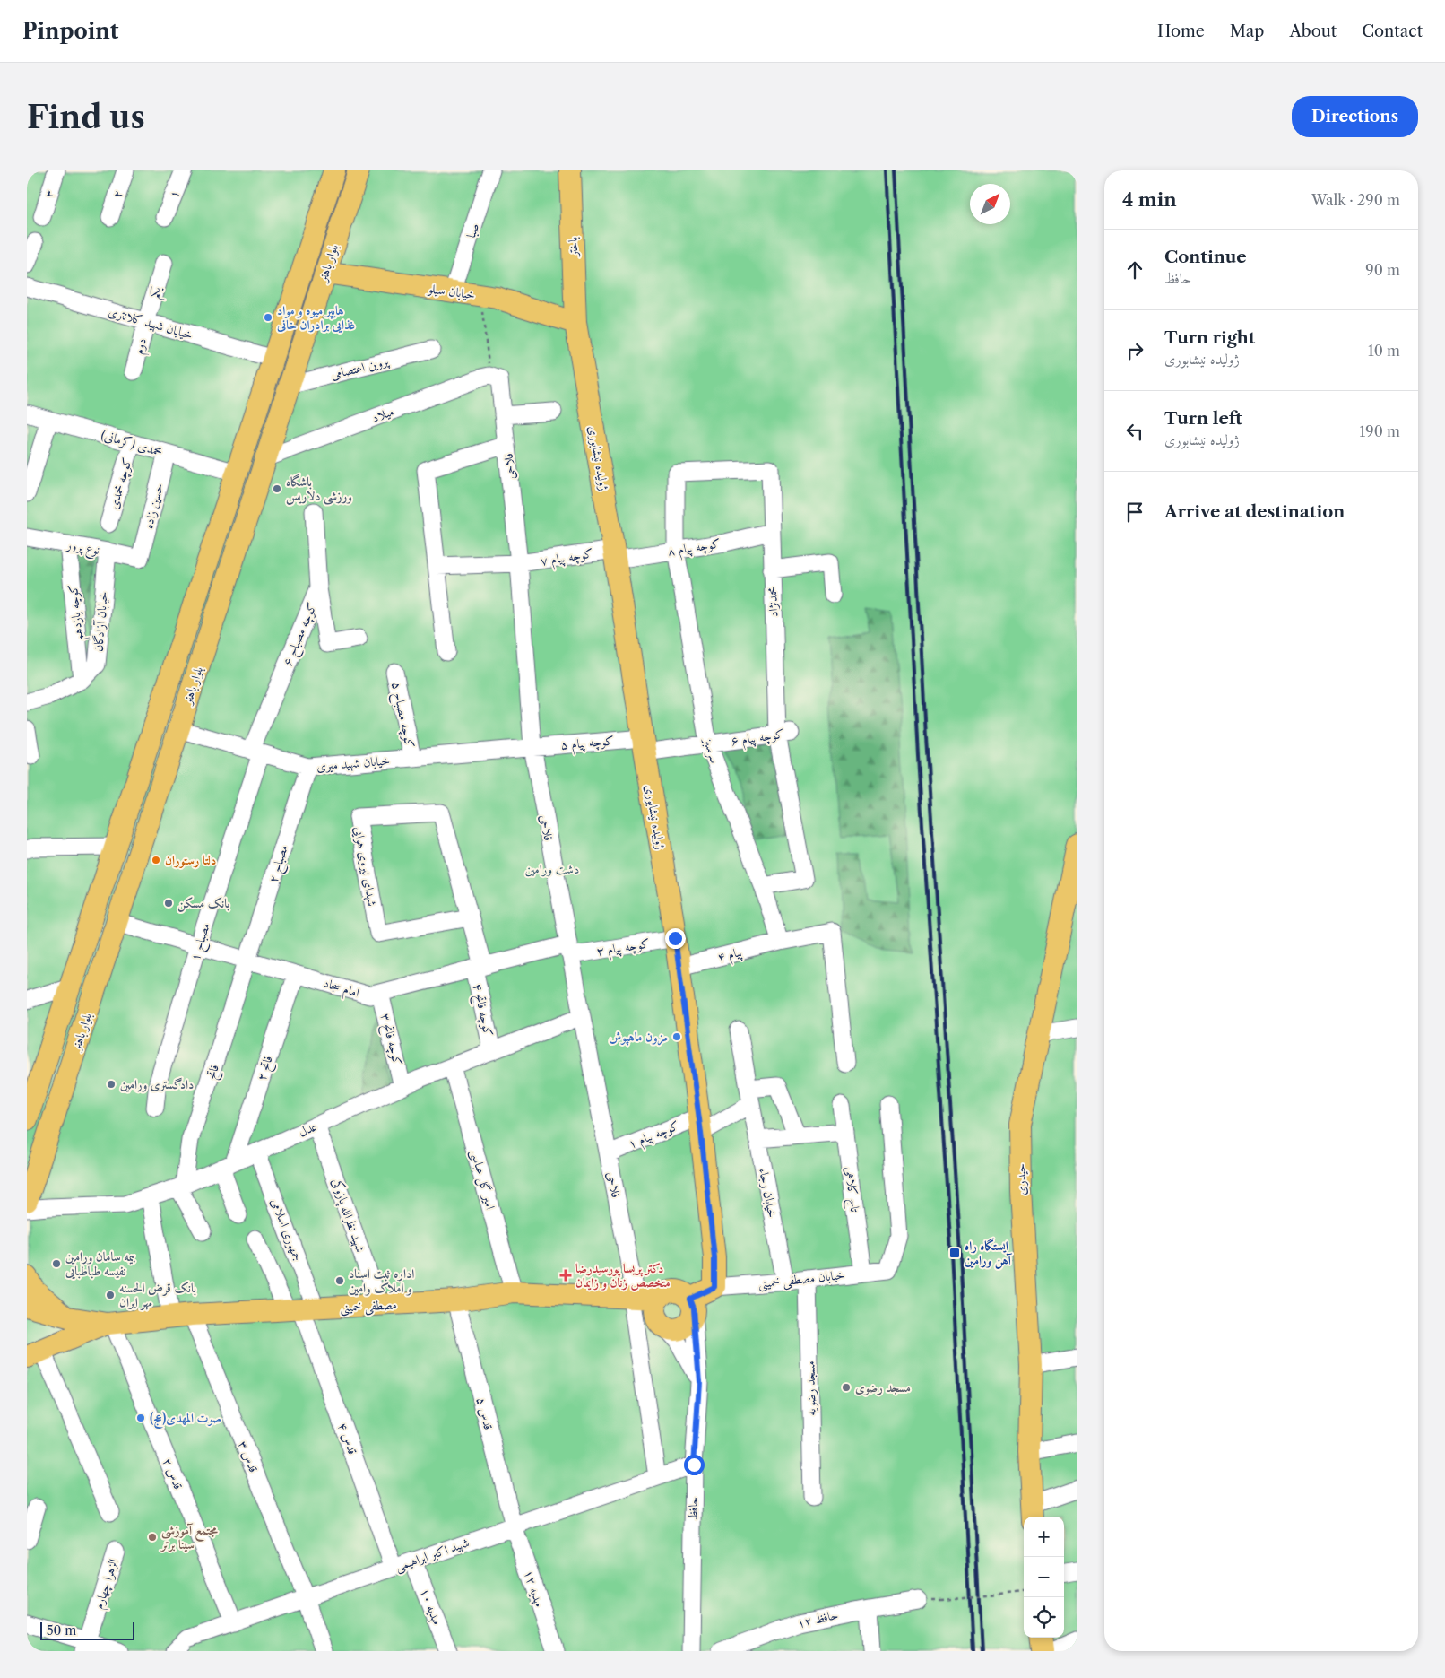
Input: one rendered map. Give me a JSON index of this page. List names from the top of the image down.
{
  "streets": {
    "main road": [
      "باختر",
      "بلوار باهنر",
      "خیابان سیلو",
      "ژولیده نیشابوری",
      "حیدری",
      "مصطفی خمینی"
    ],
    "street": [
      "۳",
      "۲",
      "۱",
      "صبا",
      "یکم",
      "خیابان شهید کلانتری",
      "دوم",
      "پروین اعتصامی",
      "میلاد",
      "محمدی (کرمانی)",
      "فلاحی",
      "کوچه محمدی",
      "حسین زاده",
      "نوع پرور",
      "کوچه پیام ۸",
      "کوچه پیام ۷",
      "محمدنژاد",
      "کوچه یازدهم",
      "خیابان آزادگان",
      "کوچه مصباح ۶",
      "کوچه مصباح ۵",
      "کوچه پیام ۶",
      "کوچه پیام ۵",
      "سرسبز",
      "خیابان شهید میری",
      "مصباح ۲",
      "شهدای نیروی هوایی",
      "مصباح ۱",
      "کوچه پیام ۳",
      "پیام ۴",
      "امام سجاد",
      "کوچه فاتح ۴",
      "کوچه فاتح ۳",
      "فاتح ۲",
      "فاتح",
      "عدل",
      "کوچه پیام ۱",
      "امیر گل عباسی",
      "تاج کلاهی",
      "خیابان رجاء",
      "شهید نظرالله پازوکی",
      "جمهوری اسلامی",
      "خیابان مصطفی خمینی",
      "مسجد رضویه",
      "قدس ۵",
      "قدس ۴",
      "قدس ۳",
      "قدس ۲",
      "حافظ",
      "شهید اکبر ابراهیمی",
      "الزهرا چهارم",
      "مهدیه ۱۲",
      "مهدیه ۱۰",
      "حافظ ۱۲"
    ]
  },
  "crossings": [
    ["صبا", "خیابان سیلو"],
    ["باختر", "خیابان سیلو"],
    ["باختر", "ژولیده نیشابوری"],
    ["بلوار باهنر", "خیابان سیلو"],
    ["بلوار باهنر", "خیابان شهید کلانتری"],
    ["بلوار باهنر", "پروین اعتصامی"],
    ["بلوار باهنر", "میلاد"],
    ["بلوار باهنر", "محمدی (کرمانی)"],
    ["بلوار باهنر", "خیابان شهید میری"],
    ["بلوار باهنر", "امام سجاد"],
    ["خیابان سیلو", "ژولیده نیشابوری"],
    ["یکم", "خیابان شهید کلانتری"],
    ["یکم", "دوم"],
    ["خیابان شهید کلانتری", "دوم"],
    ["میلاد", "فلاحی"],
    ["محمدی (کرمانی)", "کوچه محمدی"],
    ["محمدی (کرمانی)", "حسین زاده"],
    ["ژولیده نیشابوری", "کوچه پیام ۸"],
    ["ژولیده نیشابوری", "کوچه پیام ۷"],
    ["ژولیده نیشابوری", "کوچه پیام ۶"],
    ["ژولیده نیشابوری", "کوچه پیام ۵"],
    ["ژولیده نیشابوری", "کوچه پیام ۳"],
    ["ژولیده نیشابوری", "پیام ۴"],
    ["ژولیده نیشابوری", "کوچه پیام ۱"],
    ["ژولیده نیشابوری", "خیابان مصطفی خمینی"],
    ["فلاحی", "کوچه پیام ۷"],
    ["فلاحی", "کوچه پیام ۵"],
    ["فلاحی", "خیابان شهید میری"],
    ["فلاحی", "کوچه پیام ۳"],
    ["فلاحی", "امام سجاد"],
    ["فلاحی", "عدل"],
    ["فلاحی", "کوچه پیام ۱"],
    ["فلاحی", "مصطفی خمینی"],
    ["فلاحی", "شهید اکبر ابراهیمی"],
    ["حسین زاده", "نوع پرور"],
    ["نوع پرور", "کوچه یازدهم"],
    ["نوع پرور", "خیابان آزادگان"],
    ["کوچه پیام ۸", "کوچه پیام ۷"],
    ["کوچه پیام ۸", "محمدنژاد"],
    ["کوچه پیام ۸", "سرسبز"],
    ["محمدنژاد", "کوچه پیام ۶"],
    ["محمدنژاد", "سرسبز"],
    ["کوچه یازدهم", "خیابان آزادگان"],
    ["کوچه مصباح ۶", "خیابان شهید میری"],
    ["کوچه مصباح ۶", "مصباح ۱"],
    ["کوچه مصباح ۵", "خیابان شهید میری"],
    ["کوچه پیام ۶", "کوچه پیام ۵"],
    ["کوچه پیام ۶", "سرسبز"],
    ["کوچه پیام ۵", "خیابان شهید میری"],
    ["سرسبز", "پیام ۴"],
    ["خیابان شهید میری", "مصباح ۲"],
    ["خیابان شهید میری", "مصباح ۱"],
    ["مصباح ۲", "امام سجاد"],
    ["مصباح ۲", "فاتح"],
    ["شهدای نیروی هوایی", "امام سجاد"],
    ["شهدای نیروی هوایی", "کوچه فاتح ۴"],
    ["مصباح ۱", "امام سجاد"],
    ["کوچه پیام ۳", "امام سجاد"],
    ["امام سجاد", "کوچه فاتح ۴"],
    ["امام سجاد", "کوچه فاتح ۳"],
    ["امام سجاد", "فاتح ۲"],
    ["امام سجاد", "فاتح"],
    ["کوچه فاتح ۴", "عدل"],
    ["کوچه فاتح ۳", "عدل"],
    ["فاتح ۲", "عدل"],
    ["فاتح", "عدل"],
    ["عدل", "امیر گل عباسی"],
    ["عدل", "شهید نظرالله پازوکی"],
    ["عدل", "جمهوری اسلامی"],
    ["کوچه پیام ۱", "خیابان رجاء"],
    ["امیر گل عباسی", "مصطفی خمینی"],
    ["تاج کلاهی", "خیابان مصطفی خمینی"],
    ["خیابان رجاء", "خیابان مصطفی خمینی"],
    ["شهید نظرالله پازوکی", "مصطفی خمینی"],
    ["جمهوری اسلامی", "مصطفی خمینی"],
    ["جمهوری اسلامی", "قدس ۴"],
    ["خیابان مصطفی خمینی", "مسجد رضویه"],
    ["مصطفی خمینی", "قدس ۵"],
    ["مصطفی خمینی", "قدس ۴"],
    ["مصطفی خمینی", "قدس ۳"],
    ["مصطفی خمینی", "قدس ۲"],
    ["مصطفی خمینی", "حافظ"],
    ["قدس ۵", "شهید اکبر ابراهیمی"],
    ["قدس ۵", "مهدیه ۱۲"],
    ["قدس ۴", "شهید اکبر ابراهیمی"],
    ["قدس ۳", "شهید اکبر ابراهیمی"],
    ["قدس ۲", "شهید اکبر ابراهیمی"],
    ["حافظ", "شهید اکبر ابراهیمی"],
    ["شهید اکبر ابراهیمی", "مهدیه ۱۲"],
    ["شهید اکبر ابراهیمی", "مهدیه ۱۰"]
  ],
  "parks": ["دشت ورامین"],
  "places": {
    "other": [
      "هایپر میوه و‌ مواد غذایی برادران خانی",
      "باشگاه ورزشی دلاریس",
      "دلتا رستوران",
      "بانک مسکن",
      "مزون ماهپوش",
      "دادگستری ورامین",
      "بیمه سامان ورامین نفیسه طباطبایی",
      "اداره ثبت اسناد و املاک وامین",
      "بانک قرض الحسنه مهر ایران",
      "مسجد رضوی",
      "صوت المهدی(عج)",
      "مجتمع آموزشی سینا برتر"
    ],
    "transit": ["ایستگاه راه آهن ورامین"],
    "health": ["دکتر پریسا پورسیدرضا متخصص زنان و زایمان"]
  },
  "scale_bar": "50 m",
  "north": "top right",
  "page": {
    "header": "Pinpoint",
    "nav": [
      "Home",
      "Map",
      "About",
      "Contact"
    ],
    "buttons": "Directions",
    "title": "Find us",
    "heading": ["4 min", "Walk · 290 m"],
    "list": [
      ["Continue", "حافظ", "90 m"],
      ["Turn right", "ژولیده نیشابوری", "10 m"],
      ["Turn left", "ژولیده نیشابوری", "190 m"],
      "Arrive at destination"
    ],
    "map_buttons": ["+", "−"],
    "scale": "50 m"
  }
}
